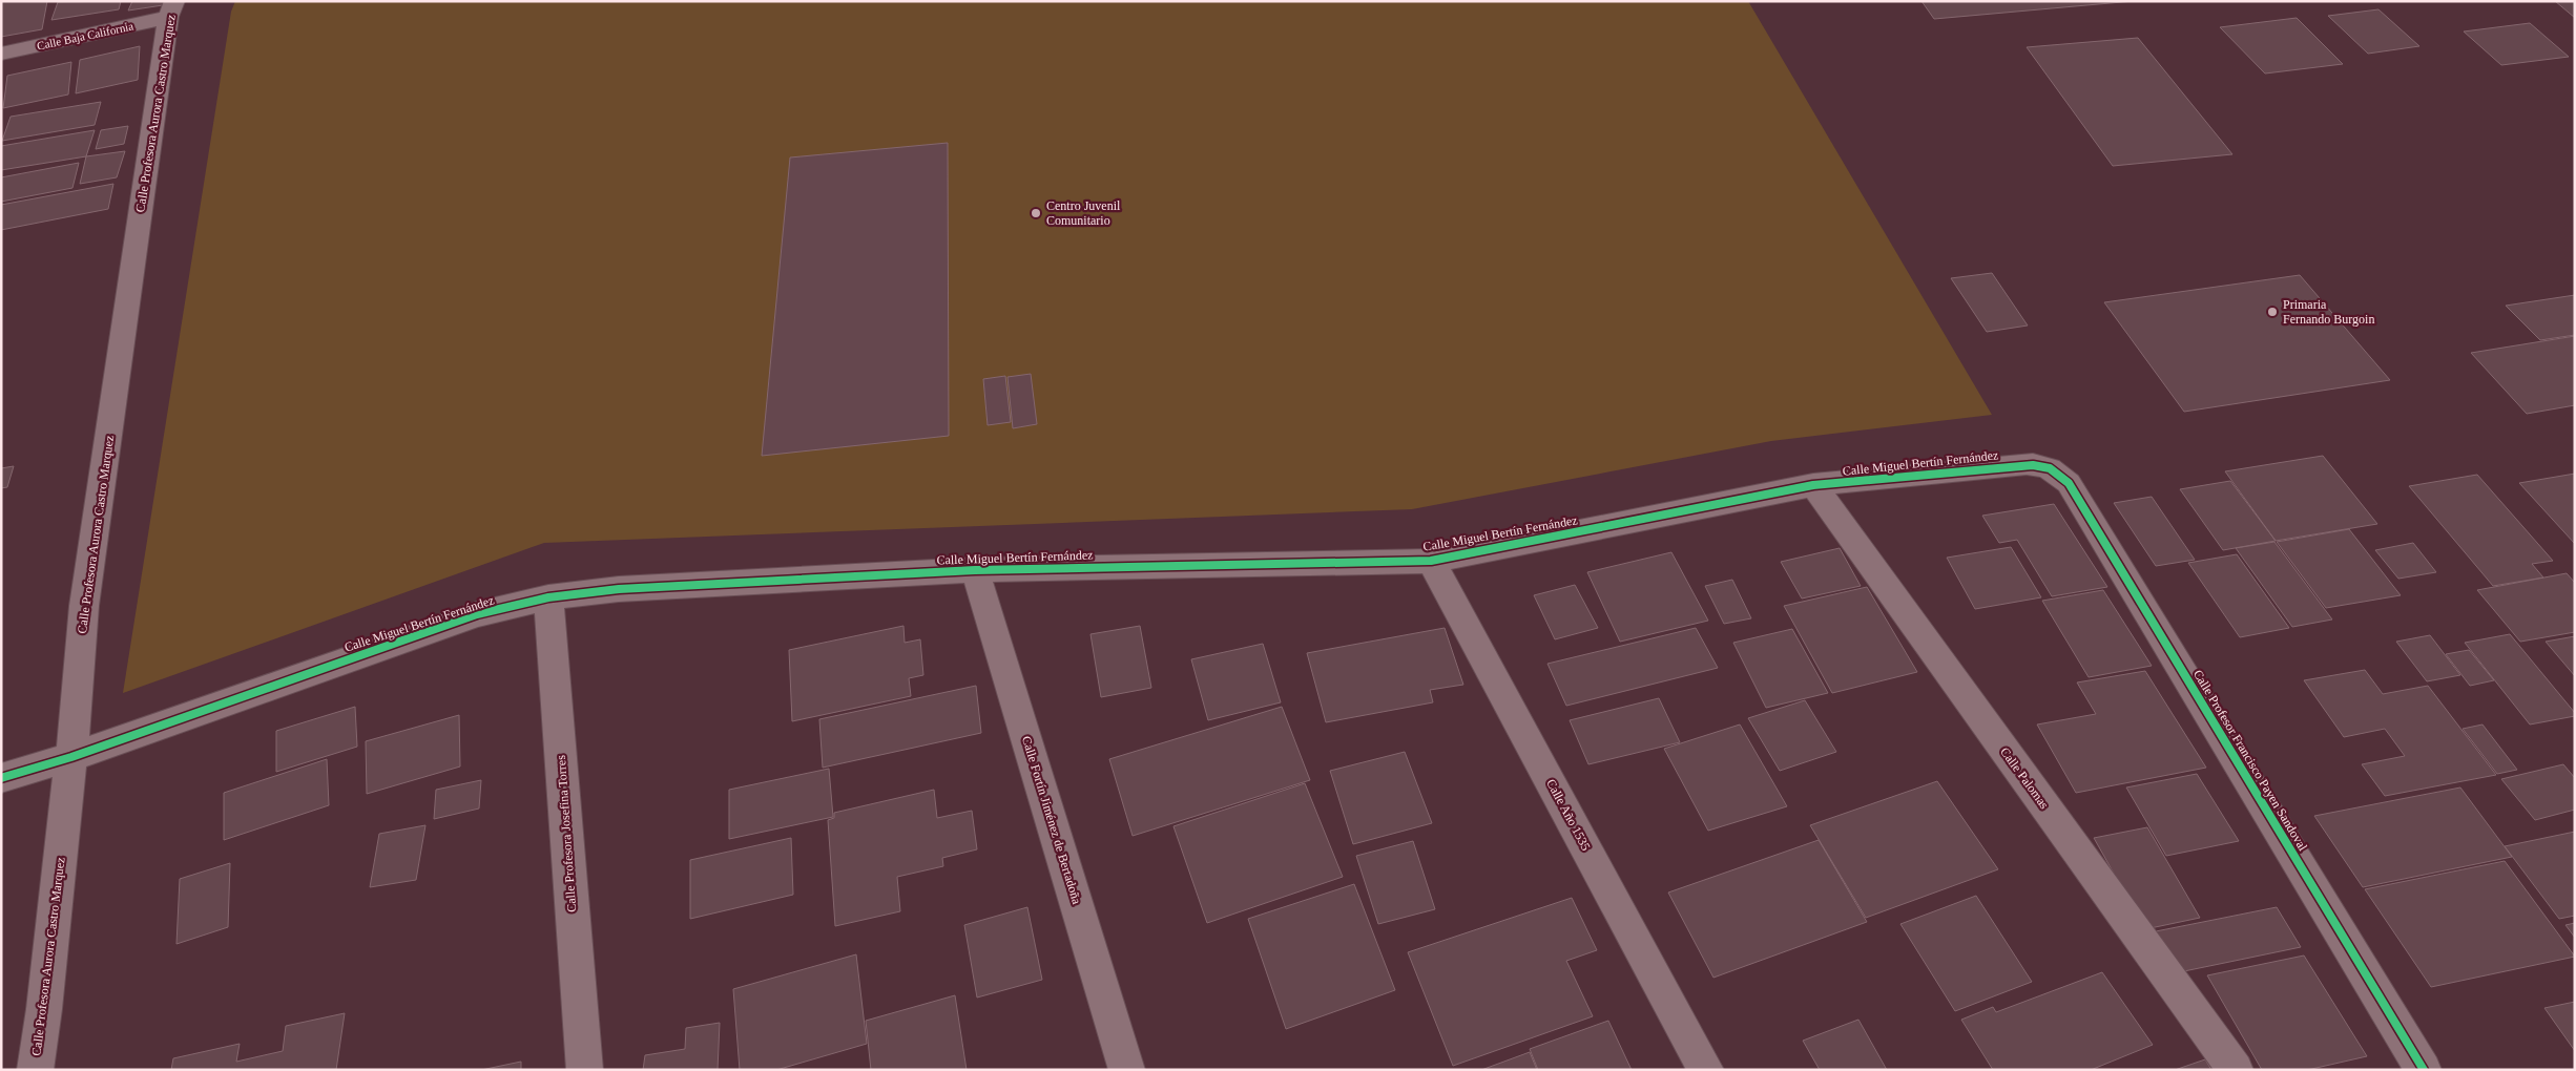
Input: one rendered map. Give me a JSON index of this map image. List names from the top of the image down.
{
  "streets": {
    "street": [
      "Calle Baja California",
      "Calle Profesora Aurora Castro Marquez",
      "Calle Miguel Bertín Fernández",
      "Calle Profesor Francisco Payen Sandoval",
      "Calle Palomas",
      "Calle Año 1535",
      "Calle Fortín Jiménez de Bertadoña",
      "Calle Profesora Josefina Torres"
    ]
  },
  "crossings": [
    ["Calle Baja California", "Calle Profesora Aurora Castro Marquez"],
    ["Calle Profesora Aurora Castro Marquez", "Calle Miguel Bertín Fernández"],
    ["Calle Miguel Bertín Fernández", "Calle Profesor Francisco Payen Sandoval"],
    ["Calle Miguel Bertín Fernández", "Calle Palomas"],
    ["Calle Miguel Bertín Fernández", "Calle Año 1535"],
    ["Calle Miguel Bertín Fernández", "Calle Fortín Jiménez de Bertadoña"],
    ["Calle Miguel Bertín Fernández", "Calle Profesora Josefina Torres"]
  ],
  "places": ["Centro Juvenil Comunitario", "Primaria Fernando Burgoin"]
}
